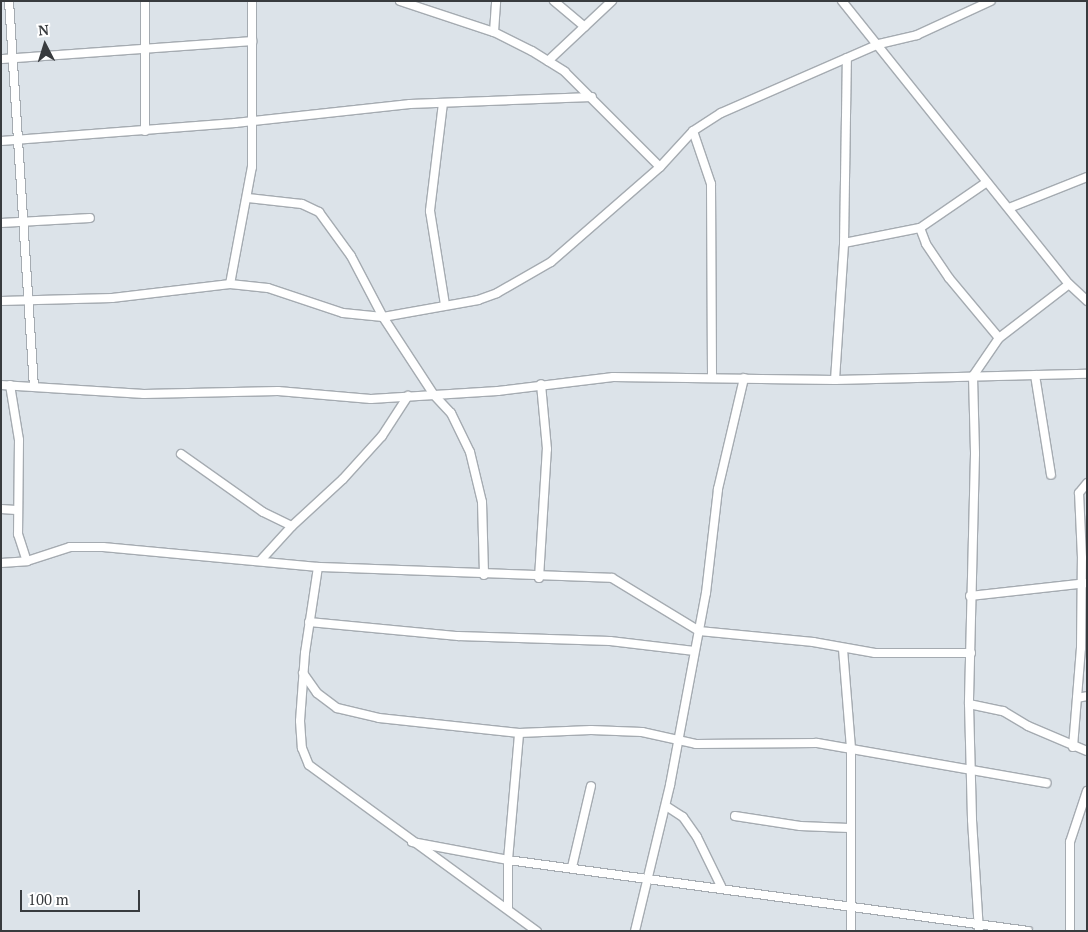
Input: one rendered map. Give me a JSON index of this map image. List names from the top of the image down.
{
  "scale_bar": "100 m",
  "north": "top"
}
